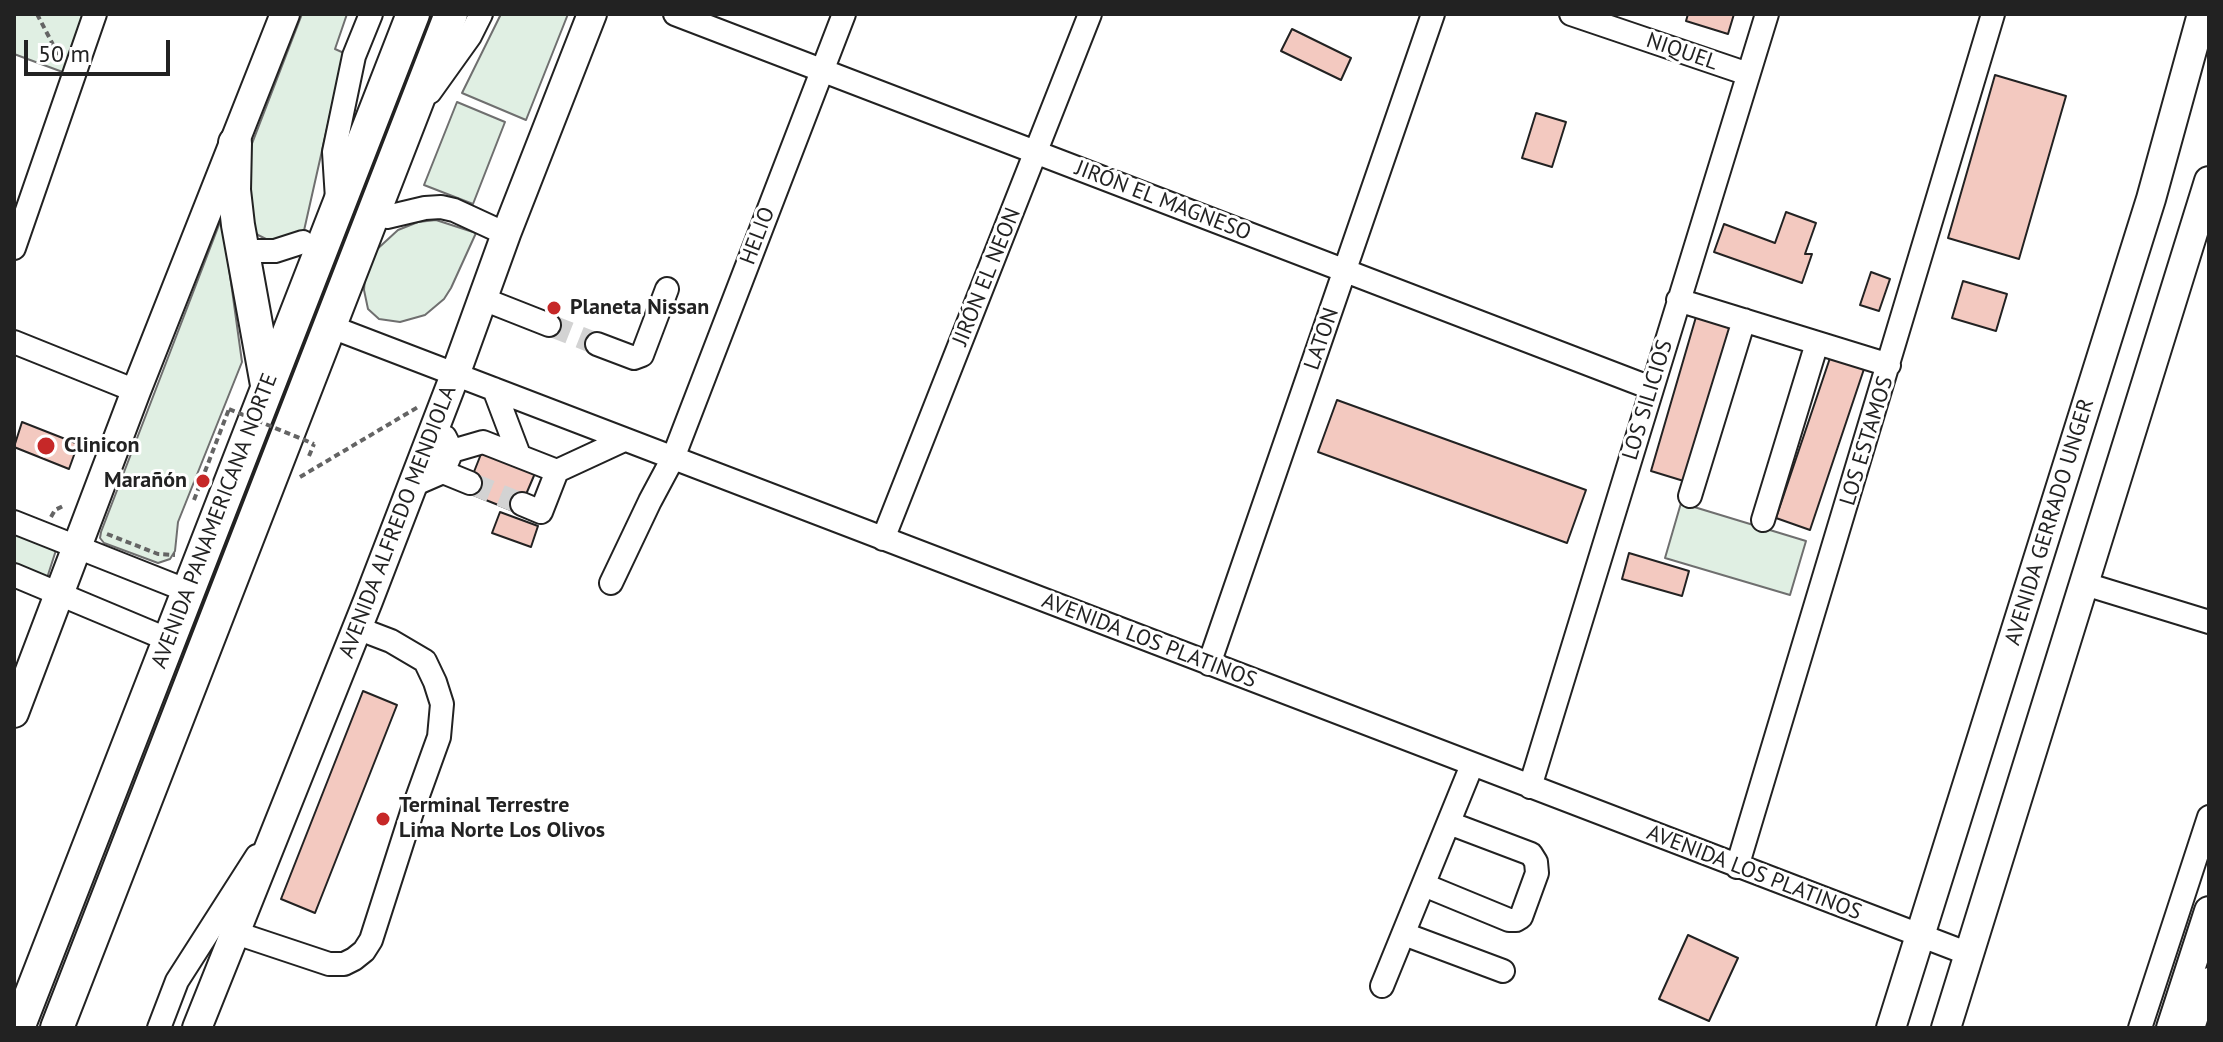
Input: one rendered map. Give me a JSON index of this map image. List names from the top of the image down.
{
  "streets": {
    "highway": ["AVENIDA PANAMERICANA NORTE"],
    "main road": ["AVENIDA ALFREDO MENDIOLA", "AVENIDA GERRADO UNGER"],
    "street": [
      "NIQUEL",
      "JIRÓN EL MAGNESO",
      "HELIO",
      "JIRÓN EL NEON",
      "LATON",
      "LOS SILICIOS",
      "LOS ESTAMOS",
      "AVENIDA LOS PLATINOS"
    ]
  },
  "crossings": [
    ["NIQUEL", "LOS SILICIOS"],
    ["JIRÓN EL MAGNESO", "HELIO"],
    ["JIRÓN EL MAGNESO", "JIRÓN EL NEON"],
    ["JIRÓN EL MAGNESO", "LATON"],
    ["JIRÓN EL MAGNESO", "LOS SILICIOS"],
    ["HELIO", "AVENIDA LOS PLATINOS"],
    ["JIRÓN EL NEON", "AVENIDA LOS PLATINOS"],
    ["LATON", "AVENIDA LOS PLATINOS"],
    ["LOS SILICIOS", "AVENIDA LOS PLATINOS"],
    ["LOS ESTAMOS", "AVENIDA LOS PLATINOS"],
    ["AVENIDA PANAMERICANA NORTE", "AVENIDA LOS PLATINOS"],
    ["AVENIDA ALFREDO MENDIOLA", "AVENIDA LOS PLATINOS"],
    ["AVENIDA GERRADO UNGER", "AVENIDA LOS PLATINOS"]
  ],
  "places": [
    "Planeta Nissan",
    "Clinicon",
    "Marañón",
    "Terminal Terrestre Lima Norte Los Olivos"
  ],
  "scale_bar": "50 m"
}
